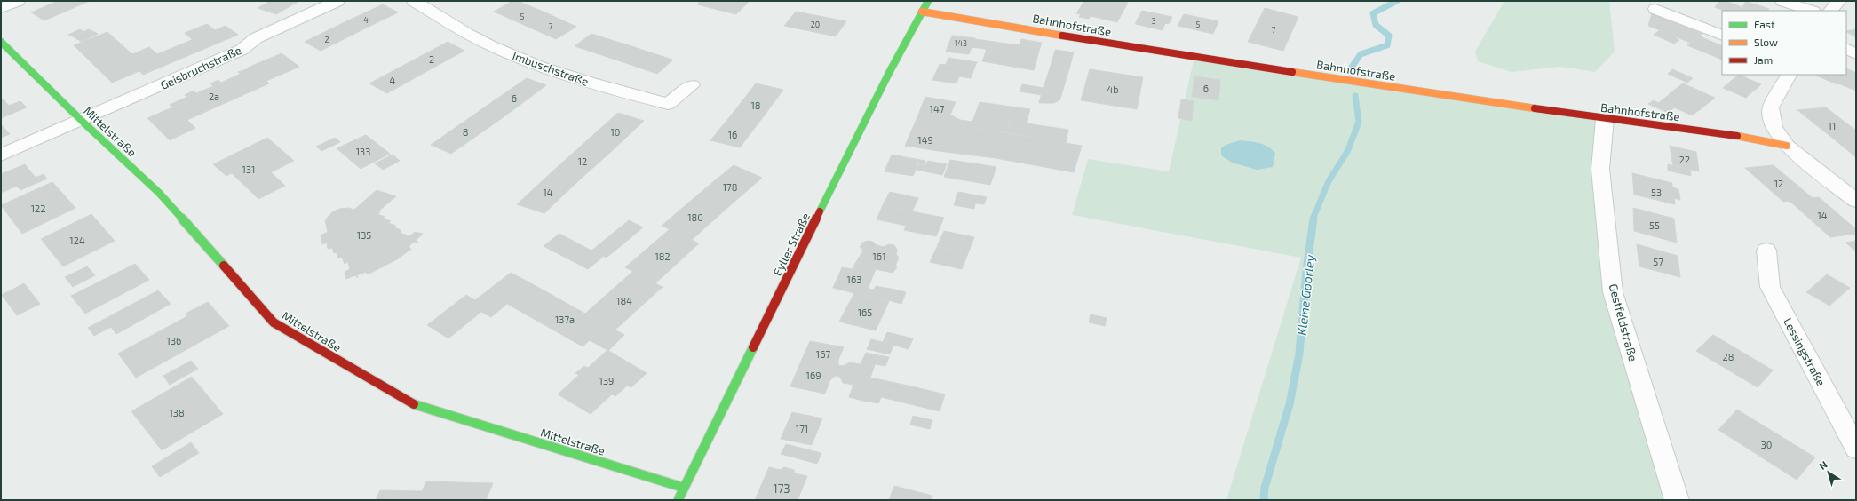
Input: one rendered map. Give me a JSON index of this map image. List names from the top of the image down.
{
  "streets": {
    "street": [
      "Bahnhofstraße",
      "Geisbruchstraße",
      "Imbuschstraße",
      "Mittelstraße",
      "Eyller Straße",
      "Gestfeldstraße",
      "Lessingstraße"
    ]
  },
  "crossings": [
    ["Bahnhofstraße", "Eyller Straße"],
    ["Bahnhofstraße", "Gestfeldstraße"],
    ["Geisbruchstraße", "Mittelstraße"],
    ["Mittelstraße", "Eyller Straße"]
  ],
  "water": ["Kleine Goorley"],
  "house_numbers": [
    "5",
    "4",
    "3",
    "20",
    "5",
    "7",
    "7",
    "2",
    "143",
    "2",
    "4",
    "6",
    "4b",
    "2a",
    "6",
    "18",
    "147",
    "11",
    "8",
    "10",
    "16",
    "149",
    "133",
    "22",
    "12",
    "131",
    "12",
    "178",
    "14",
    "53",
    "122",
    "14",
    "180",
    "55",
    "135",
    "124",
    "182",
    "161",
    "57",
    "163",
    "184",
    "165",
    "137a",
    "136",
    "167",
    "28",
    "169",
    "139",
    "138",
    "171",
    "30",
    "173"
  ],
  "legend": ["Fast", "Slow", "Jam"],
  "north": "top left"
}
